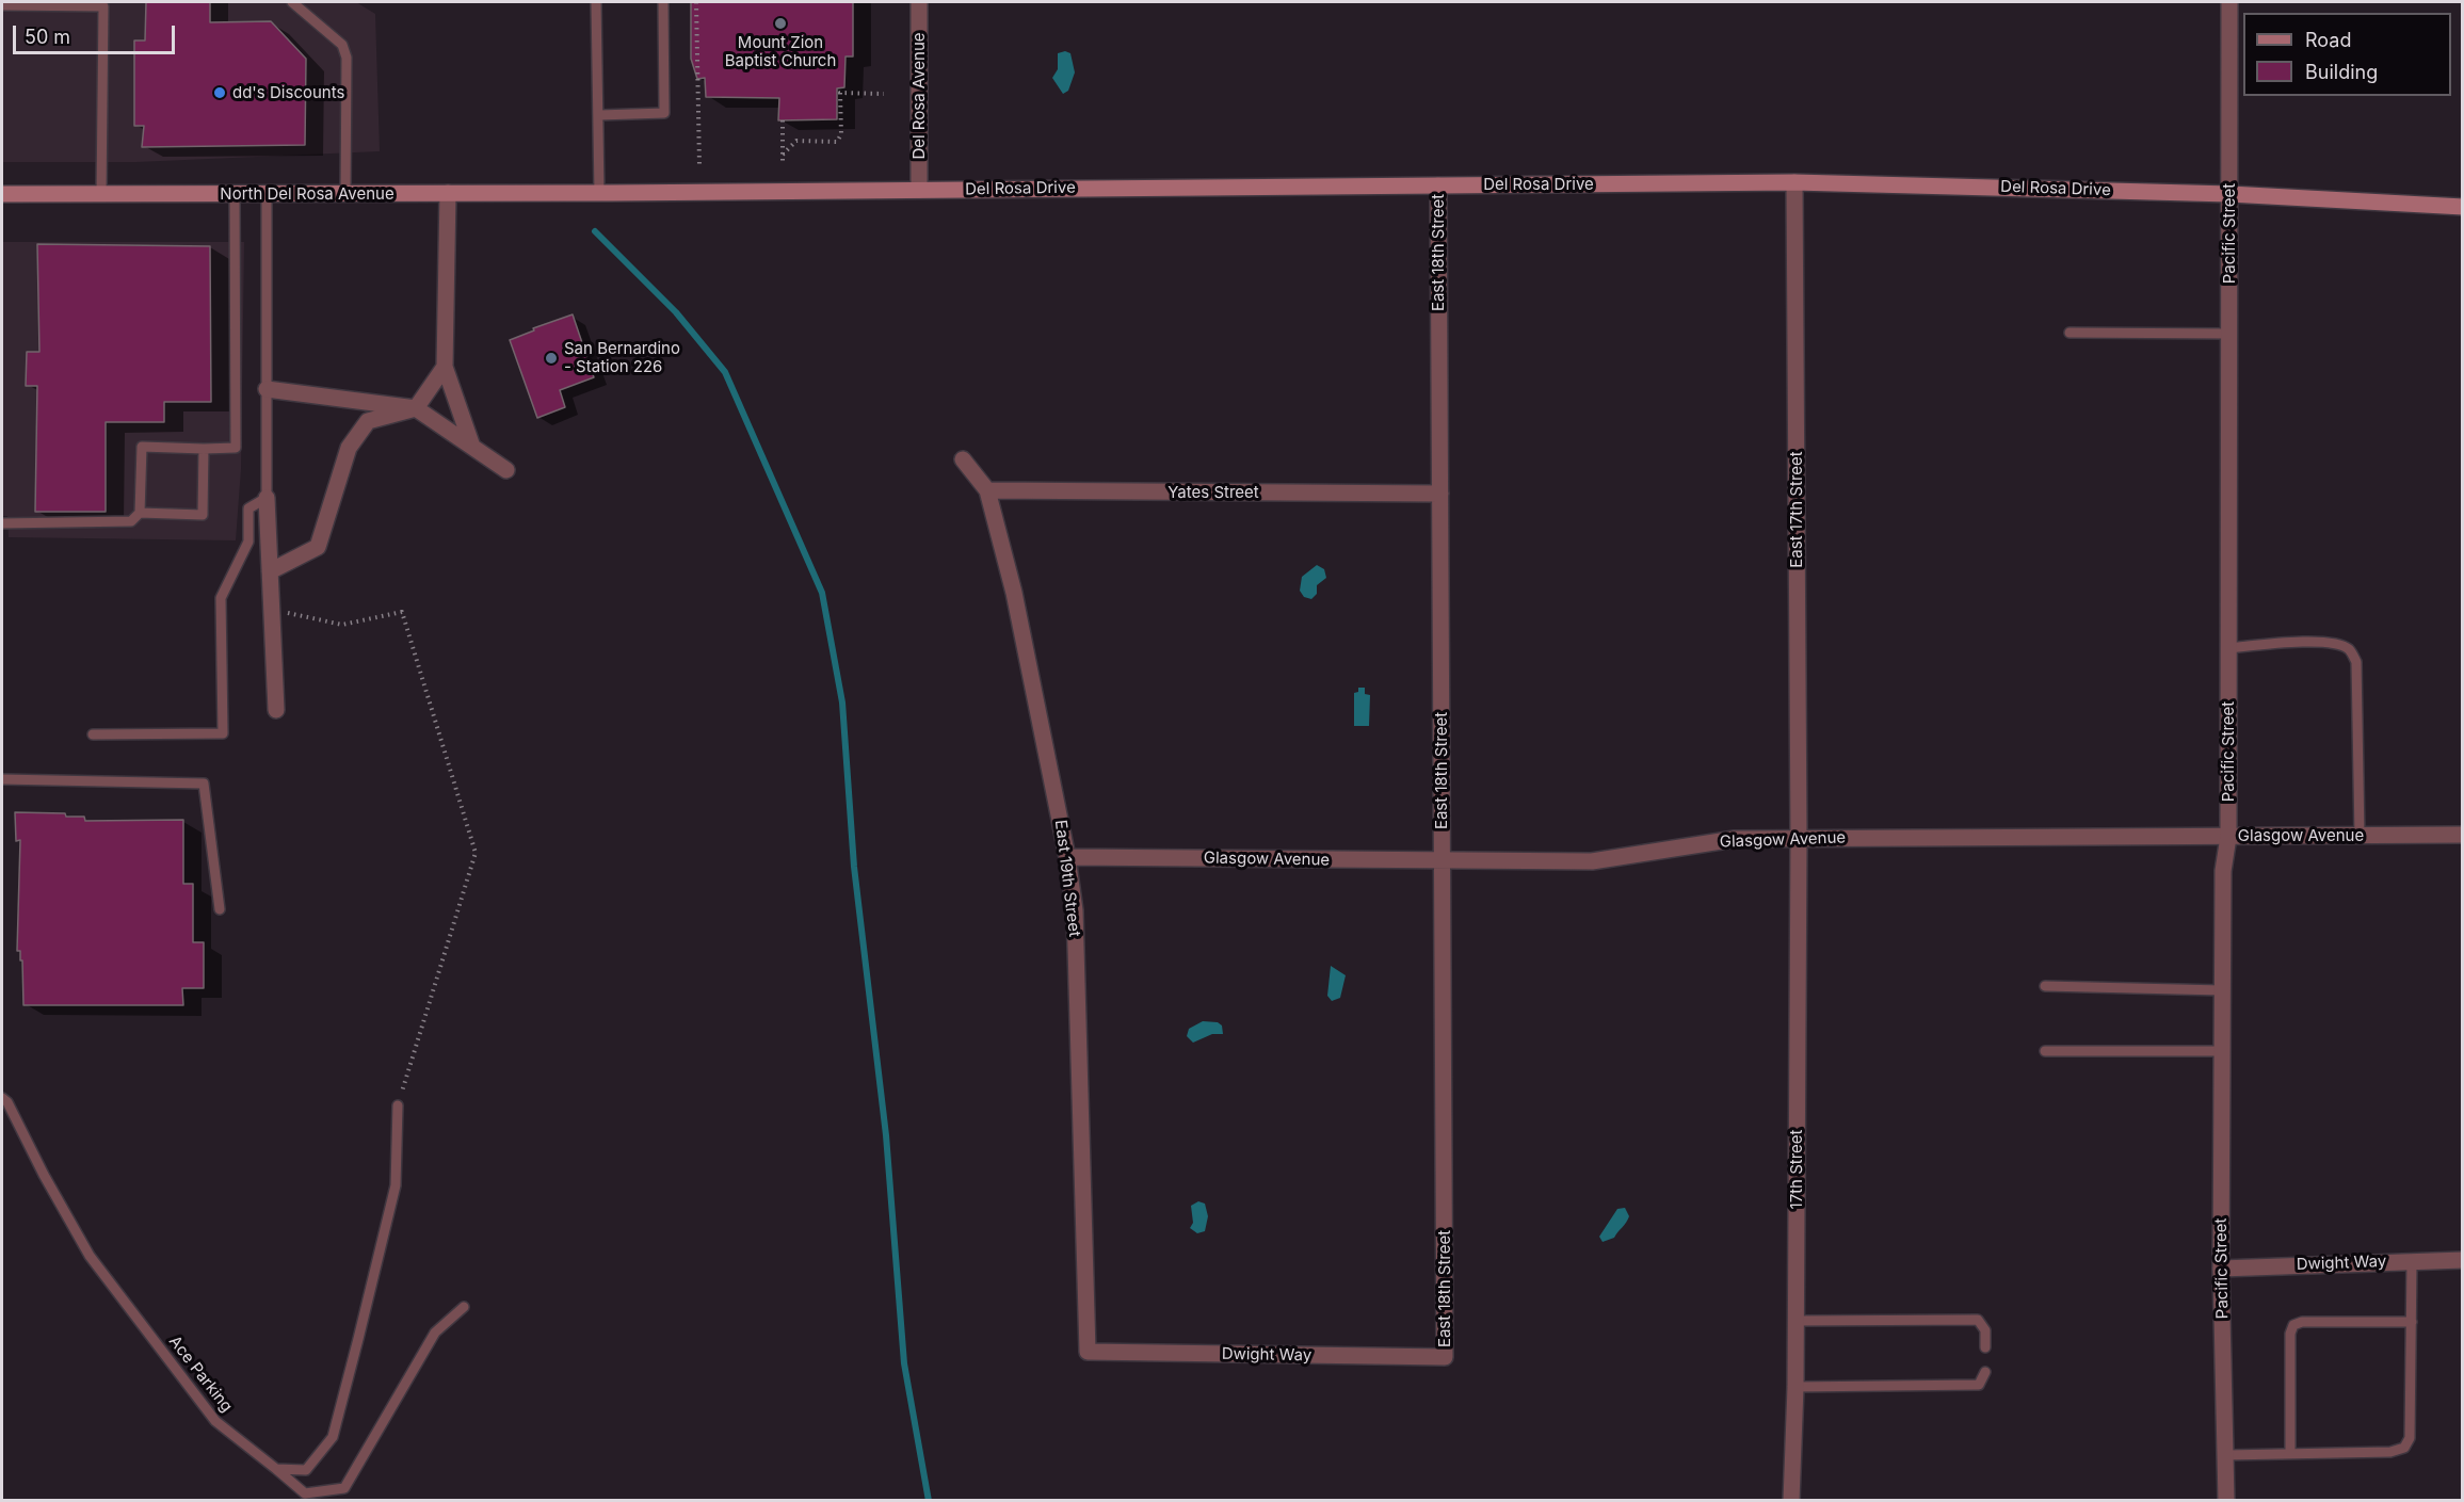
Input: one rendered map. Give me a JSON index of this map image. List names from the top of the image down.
{
  "streets": {
    "main road": ["Del Rosa Drive", "North Del Rosa Avenue"],
    "street": [
      "Del Rosa Avenue",
      "Pacific Street",
      "East 18th Street",
      "Yates Street",
      "East 17th Street",
      "Glasgow Avenue",
      "East 19th Street",
      "17th Street",
      "Dwight Way"
    ],
    "lane": ["Ace Parking"]
  },
  "crossings": [
    ["Del Rosa Avenue", "Del Rosa Drive"],
    ["Del Rosa Drive", "North Del Rosa Avenue"],
    ["Del Rosa Drive", "Pacific Street"],
    ["Del Rosa Drive", "East 18th Street"],
    ["Del Rosa Drive", "East 17th Street"],
    ["Pacific Street", "Glasgow Avenue"],
    ["Pacific Street", "Dwight Way"],
    ["East 18th Street", "Yates Street"],
    ["East 18th Street", "Glasgow Avenue"],
    ["East 18th Street", "Dwight Way"],
    ["Yates Street", "East 19th Street"],
    ["East 17th Street", "Glasgow Avenue"],
    ["East 17th Street", "17th Street"],
    ["Glasgow Avenue", "East 19th Street"],
    ["Glasgow Avenue", "17th Street"],
    ["East 19th Street", "Dwight Way"]
  ],
  "places": ["Mount Zion Baptist Church", "dd's Discounts", "San Bernardino - Station 226"],
  "legend": ["Road", "Building"],
  "scale_bar": "50 m"
}
